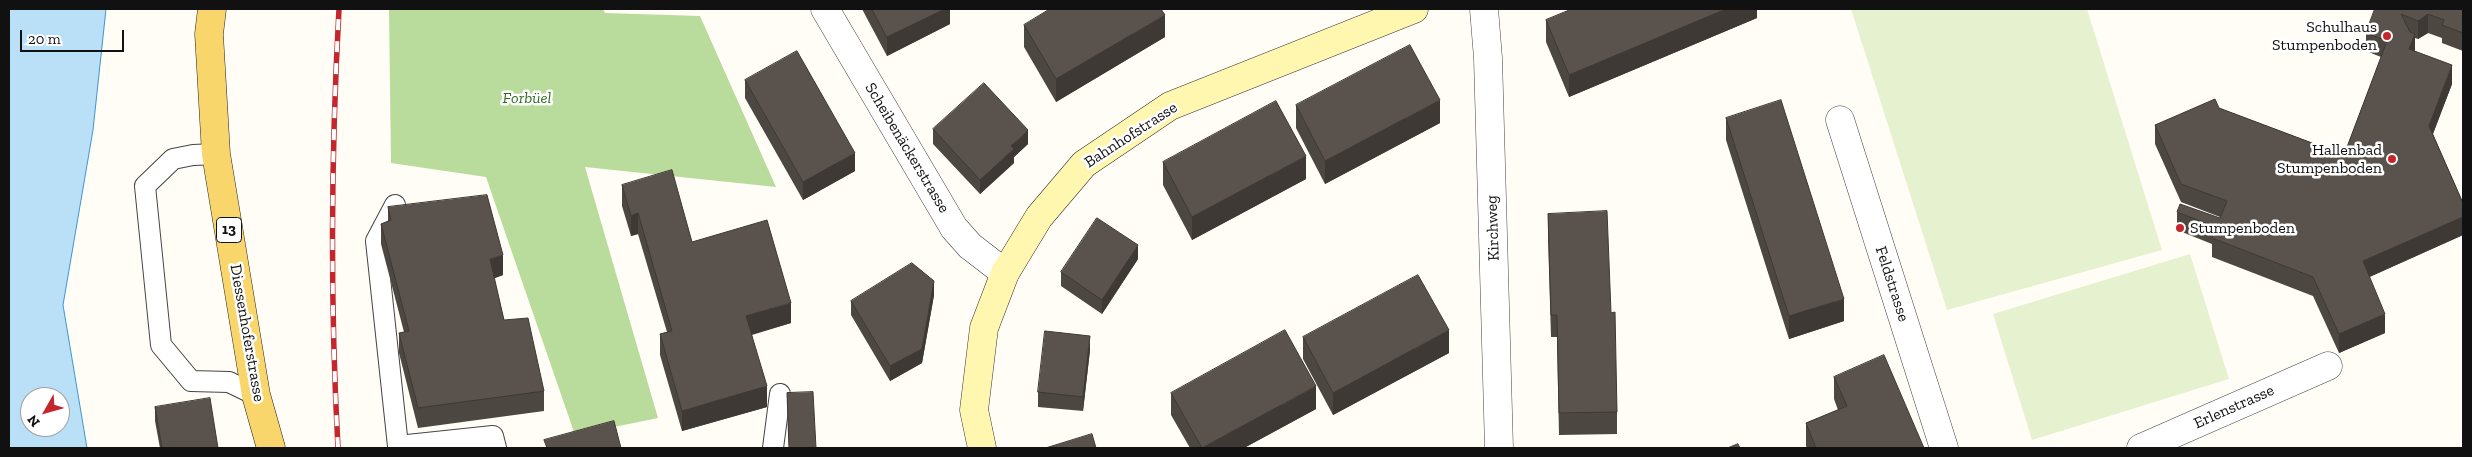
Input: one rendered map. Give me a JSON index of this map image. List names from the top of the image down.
{
  "streets": {
    "main road": ["13", "Diessenhoferstrasse"],
    "street": [
      "Bahnhofstrasse",
      "Scheibenäckerstrasse",
      "Kirchweg",
      "Feldstrasse",
      "Erlenstrasse"
    ]
  },
  "crossings": [
    ["Bahnhofstrasse", "Scheibenäckerstrasse"]
  ],
  "parks": ["Forbüel"],
  "places": ["Schulhaus Stumpenboden", "Hallenbad Stumpenboden", "Stumpenboden"],
  "scale_bar": "20 m",
  "north": "bottom left"
}
